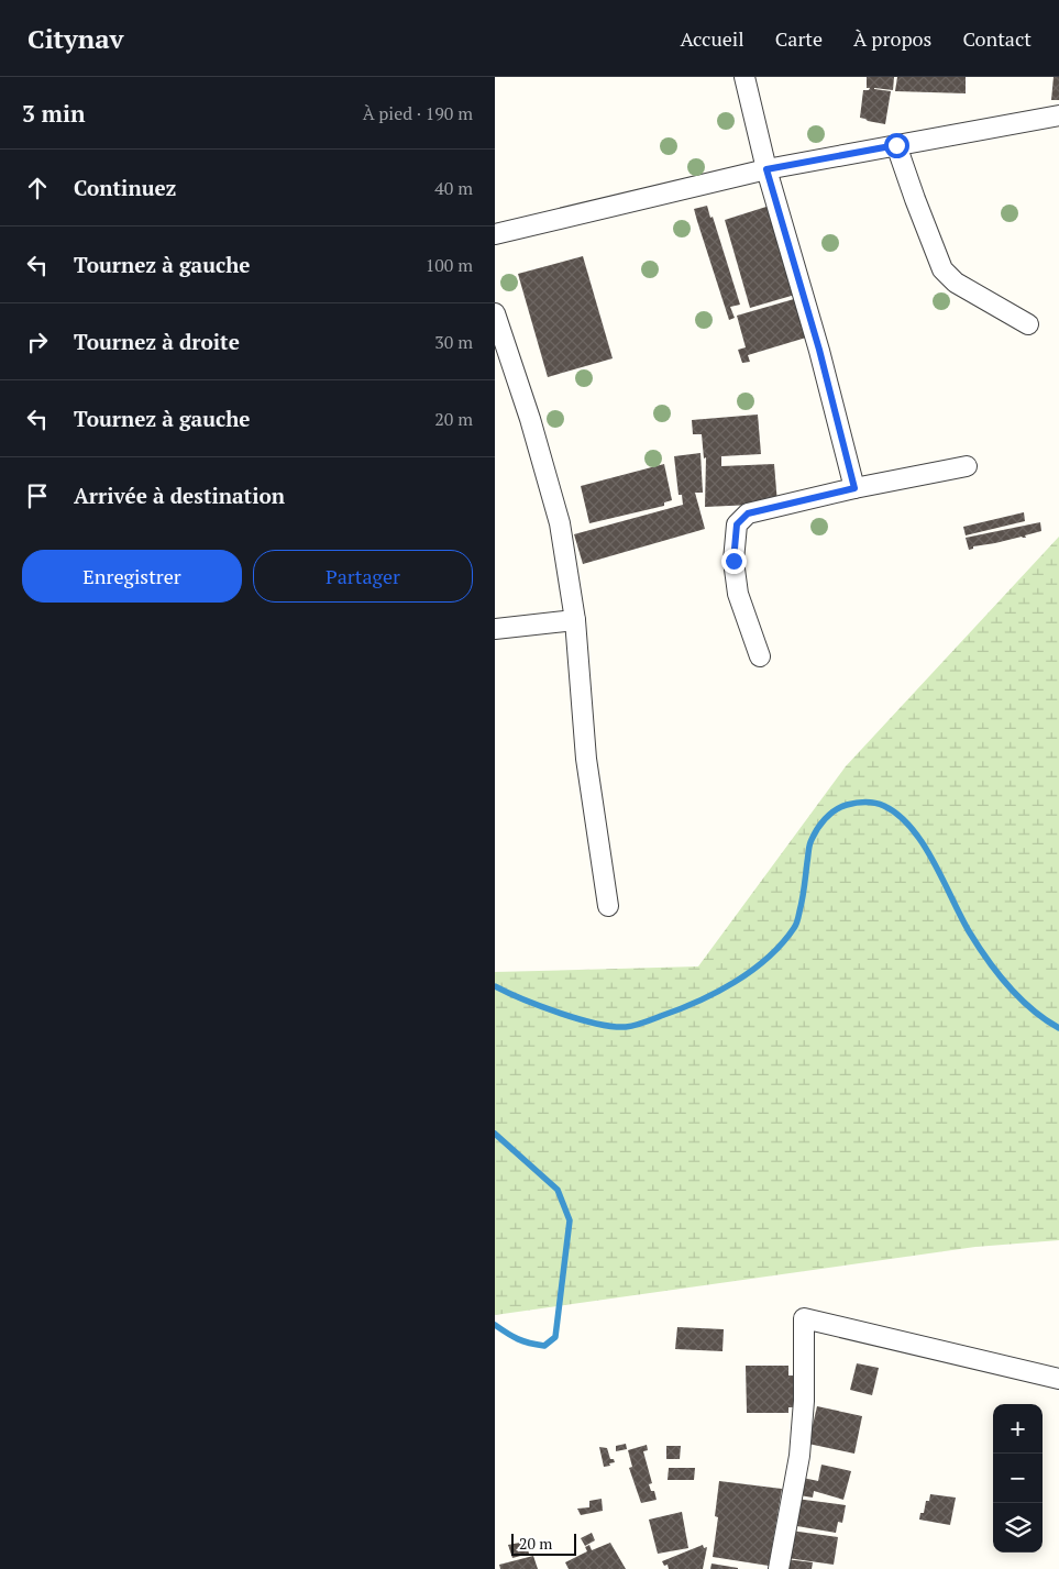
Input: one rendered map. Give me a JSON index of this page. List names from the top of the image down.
{
  "scale_bar": "20 m",
  "page": {
    "header": "Citynav",
    "nav": [
      "Accueil",
      "Carte",
      "À propos",
      "Contact"
    ],
    "heading": ["3 min", "À pied · 190 m"],
    "list": [
      ["Continuez", "40 m"],
      ["Tournez à gauche", "100 m"],
      ["Tournez à droite", "30 m"],
      ["Tournez à gauche", "20 m"],
      "Arrivée à destination"
    ],
    "buttons": ["Enregistrer", "Partager"],
    "map_buttons": ["+", "−"],
    "scale": "20 m"
  }
}
